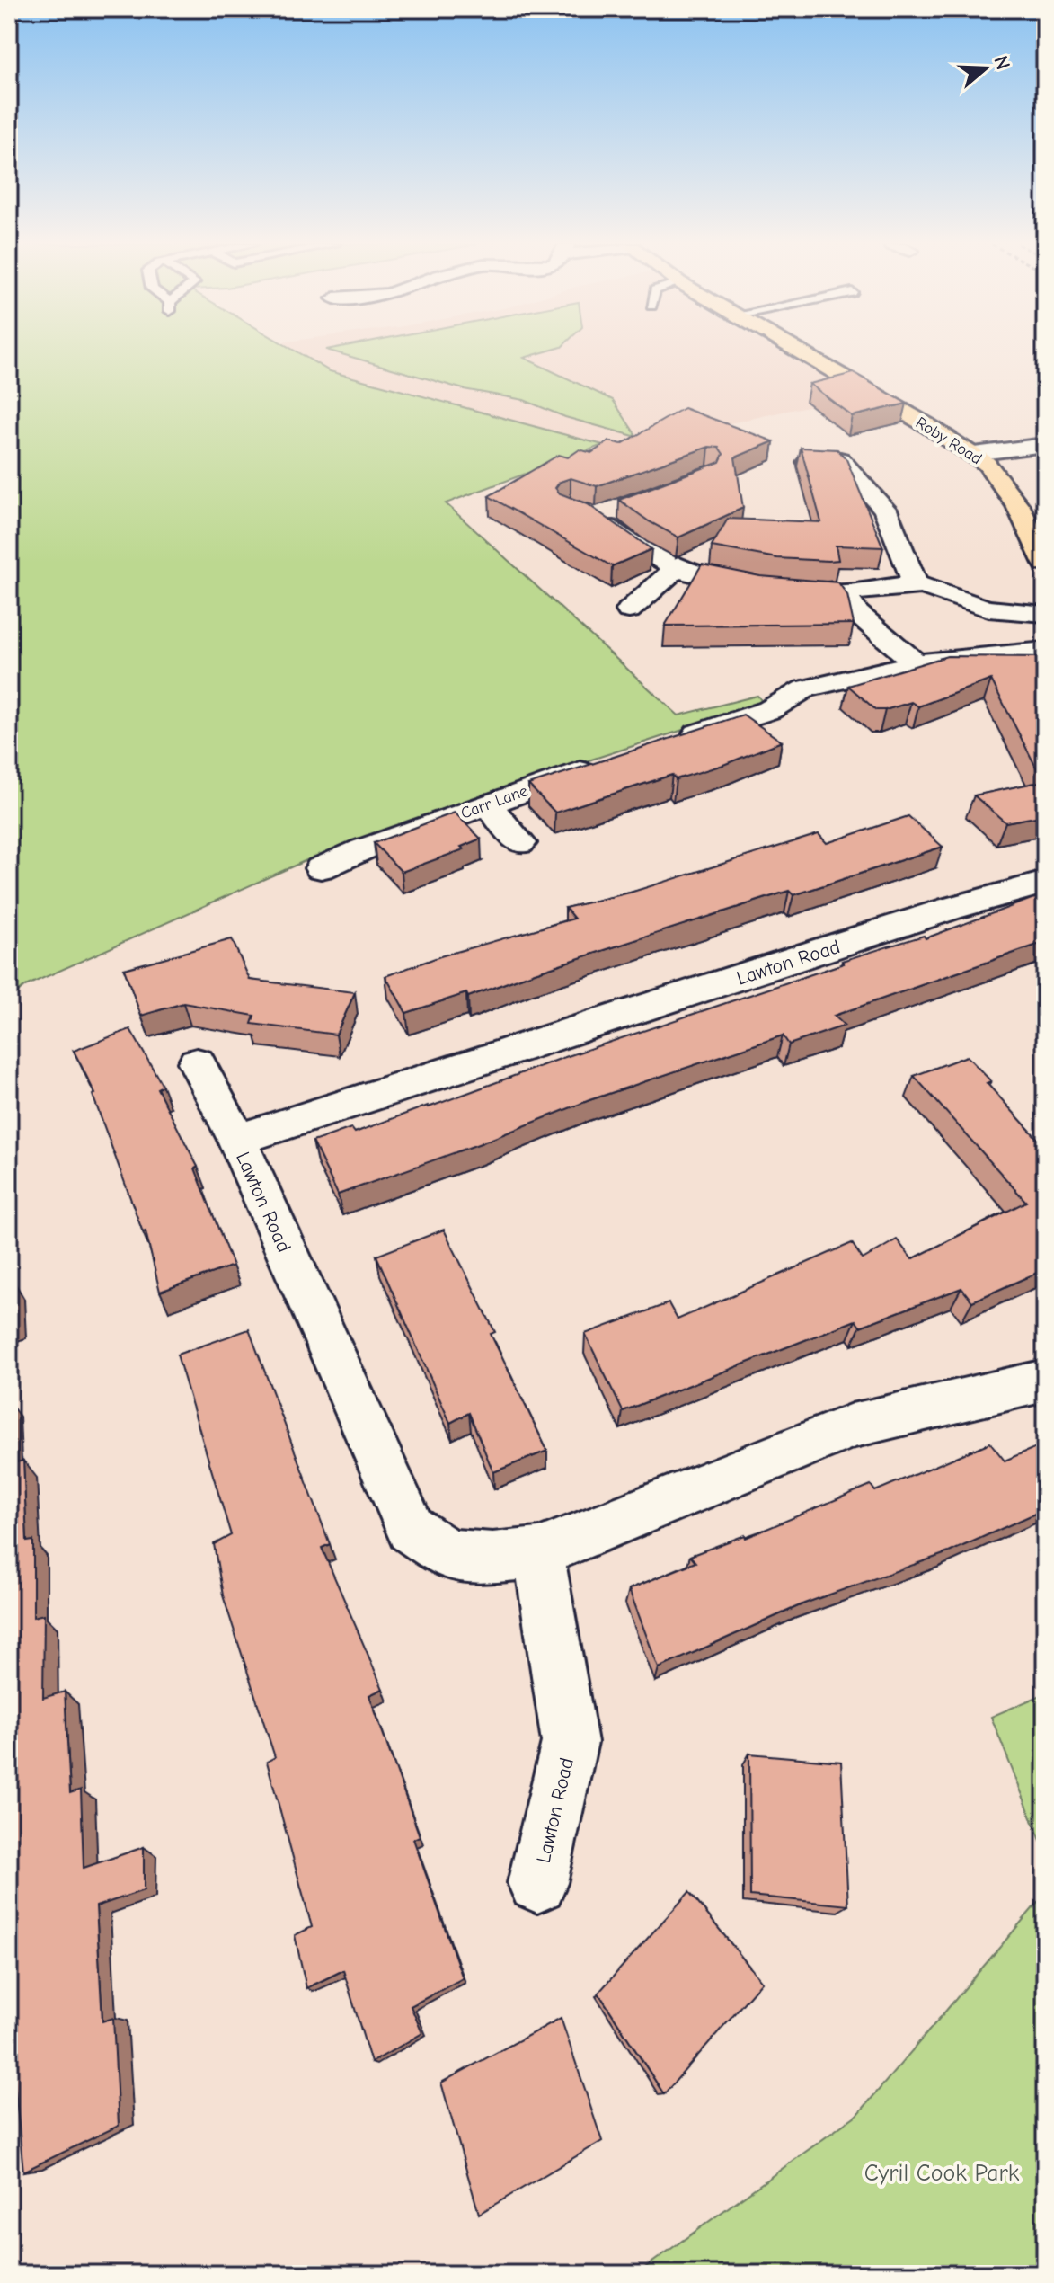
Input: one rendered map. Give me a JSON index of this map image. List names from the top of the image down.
{
  "streets": {
    "main road": ["Roby Road"],
    "street": ["Carr Lane", "Lawton Road"]
  },
  "parks": ["Cyril Cook Park"],
  "north": "right"
}
